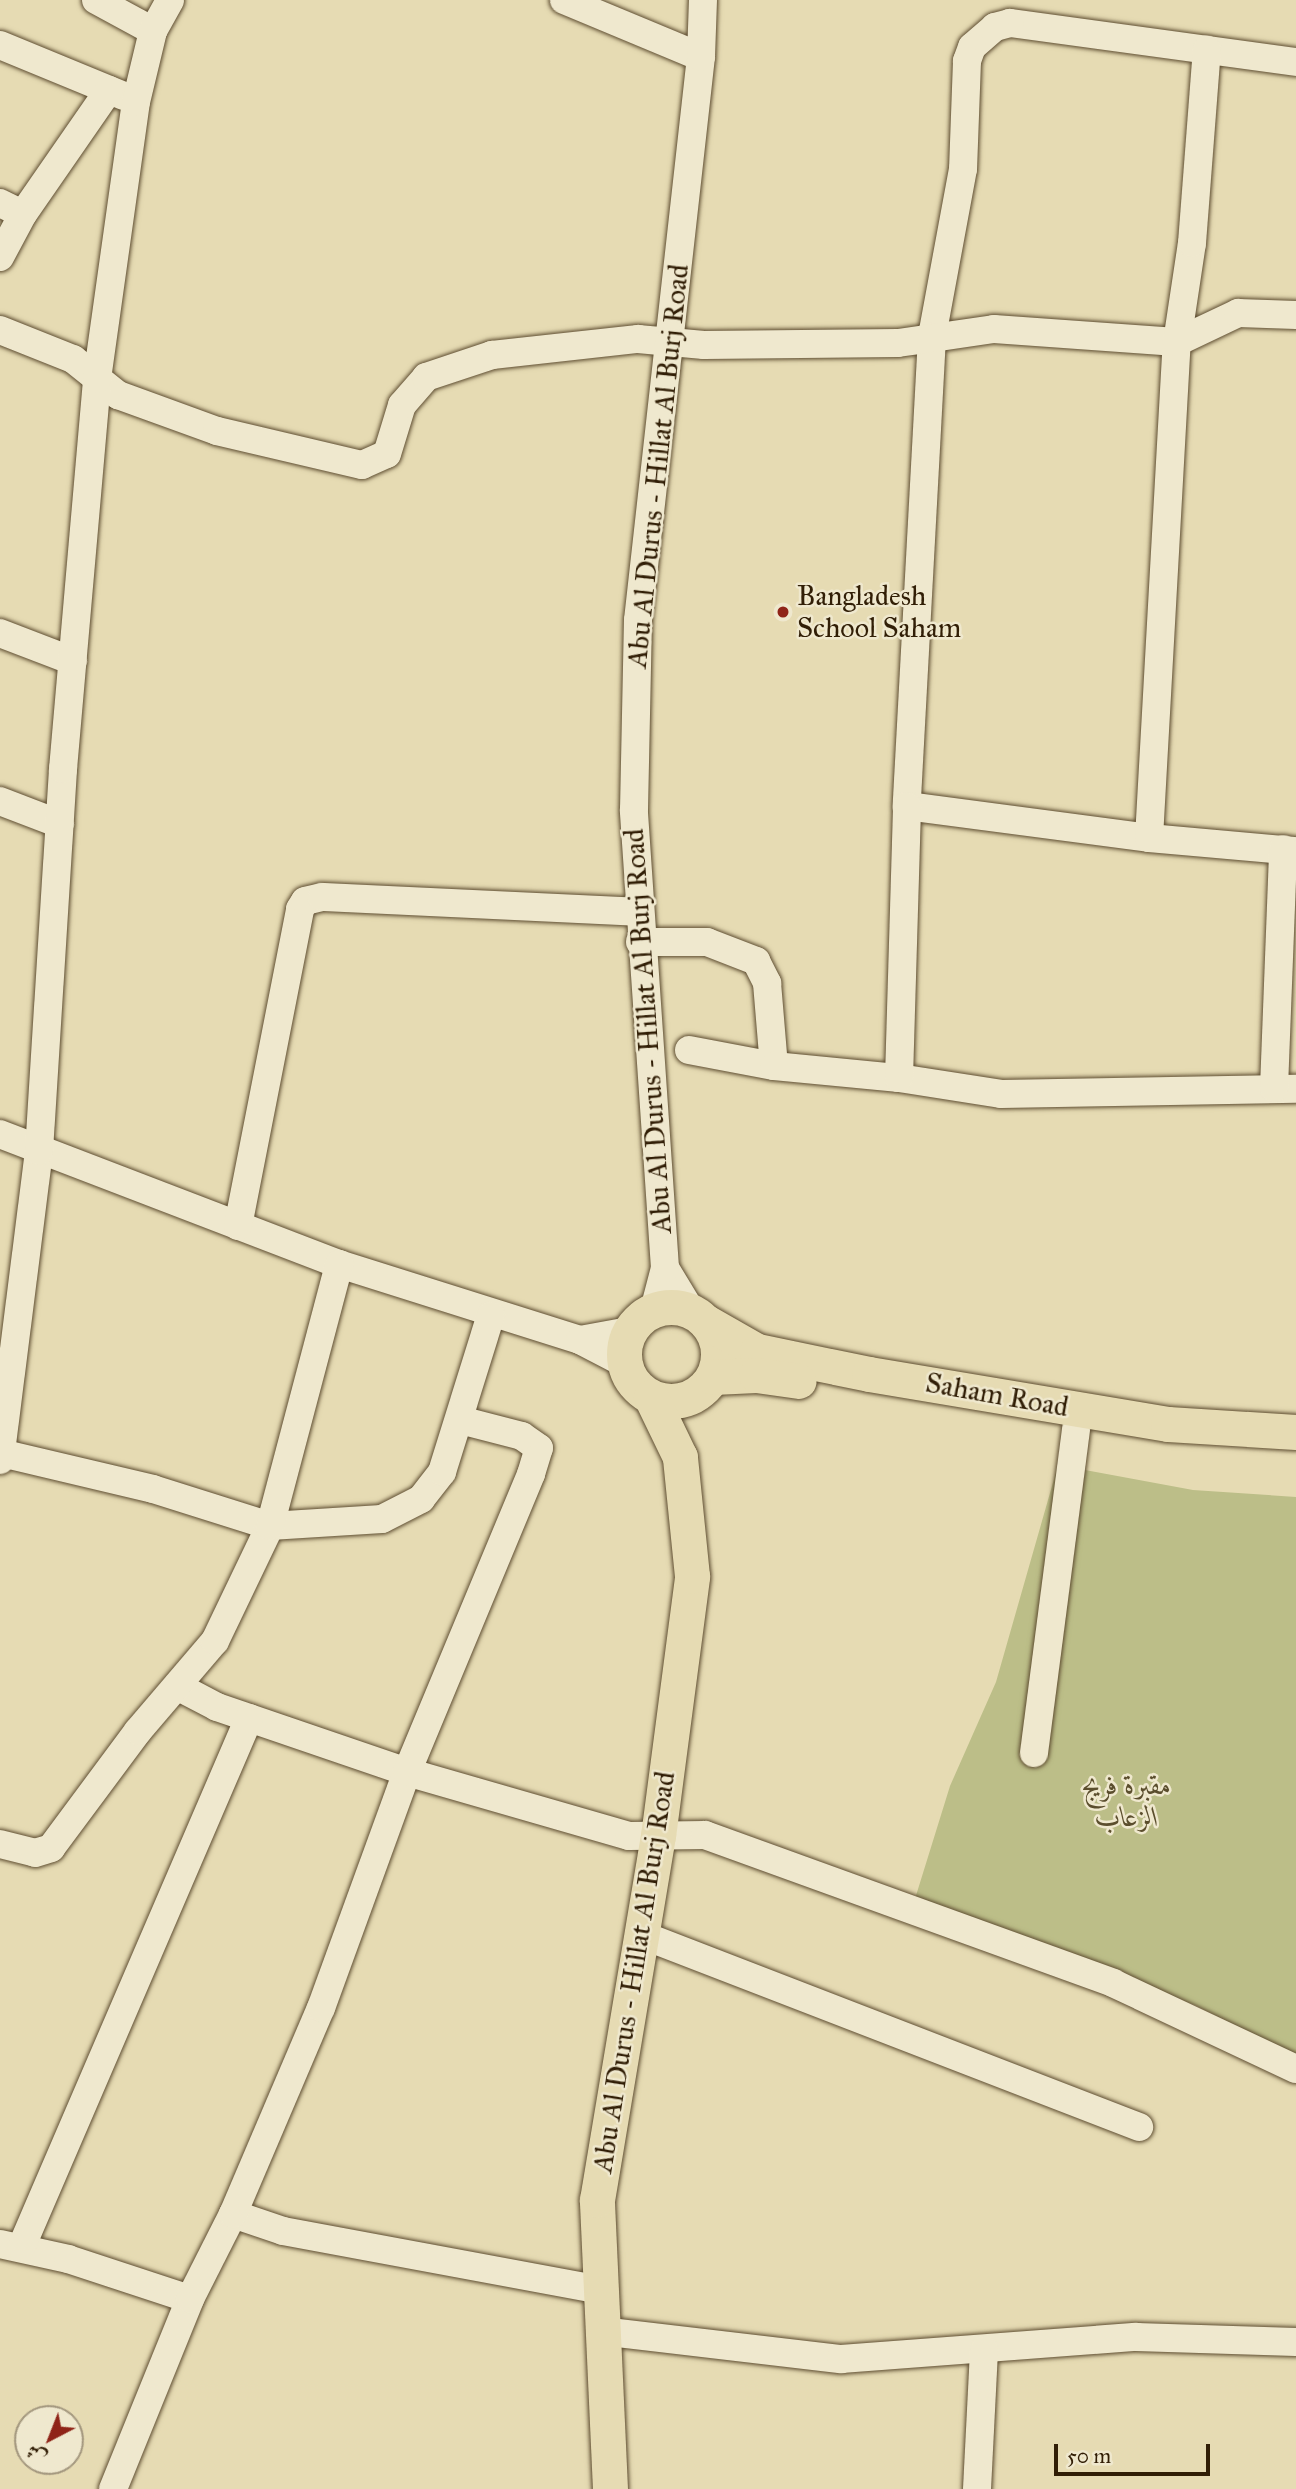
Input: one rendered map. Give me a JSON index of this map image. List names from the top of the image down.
{
  "streets": {
    "main road": ["Abu Al Durus - Hillat Al Burj Road", "Saham Road"]
  },
  "crossings": [
    ["Abu Al Durus - Hillat Al Burj Road", "Saham Road"]
  ],
  "parks": ["مقبرة فريج الزعاب"],
  "places": ["Bangladesh School Saham"],
  "scale_bar": "50 m",
  "north": "bottom left"
}
